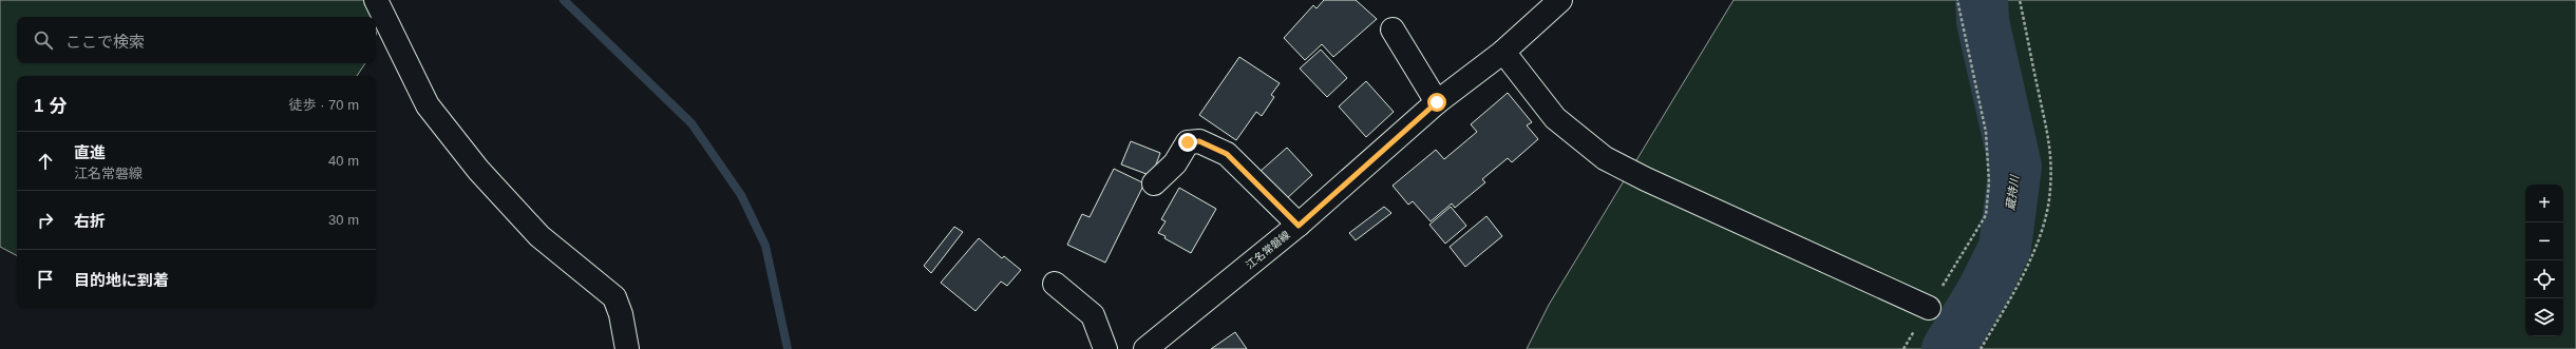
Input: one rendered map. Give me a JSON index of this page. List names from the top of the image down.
{
  "streets": {
    "street": ["江名常磐線"]
  },
  "water": ["蔵持川"],
  "page": {
    "search": "ここで検索",
    "heading": ["1 分", "徒歩 · 70 m"],
    "list": [
      ["直進", "江名常磐線", "40 m"],
      ["右折", "30 m"],
      "目的地に到着"
    ],
    "map_buttons": ["+", "−"]
  }
}
